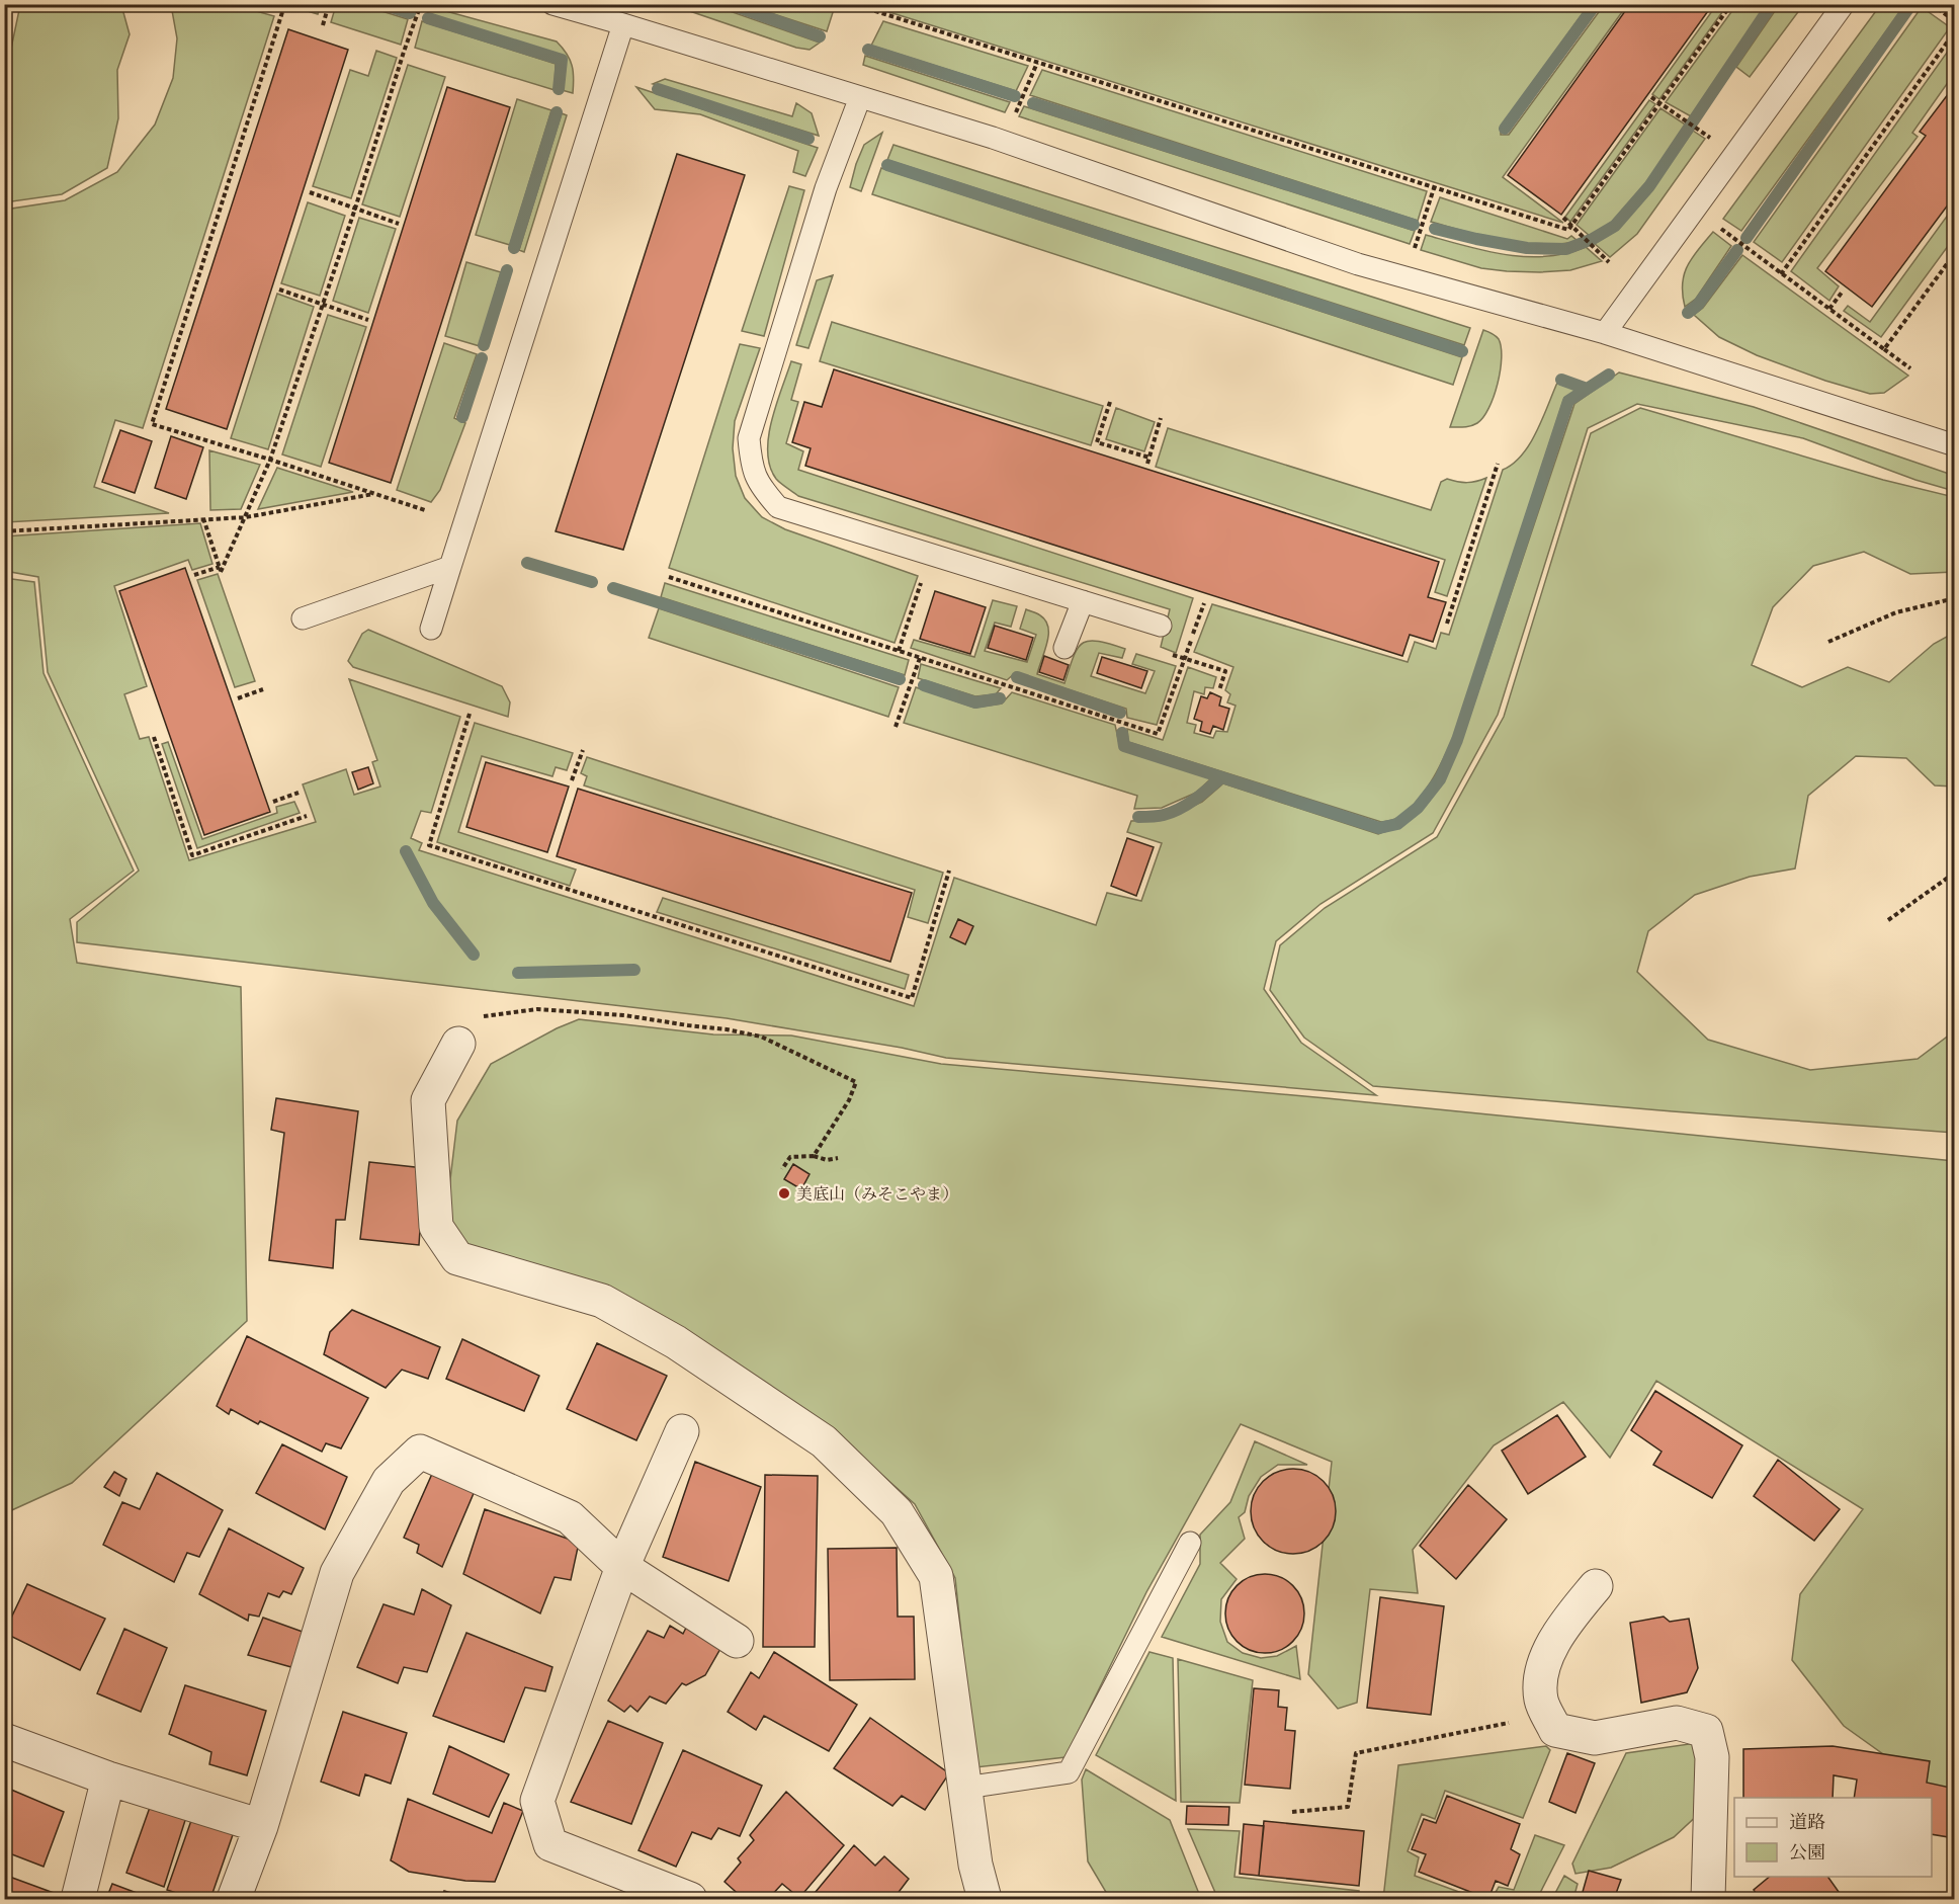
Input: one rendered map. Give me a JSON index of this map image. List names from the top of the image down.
{
  "places": ["美底山（みそこやま）"],
  "legend": ["道路", "公園"]
}
